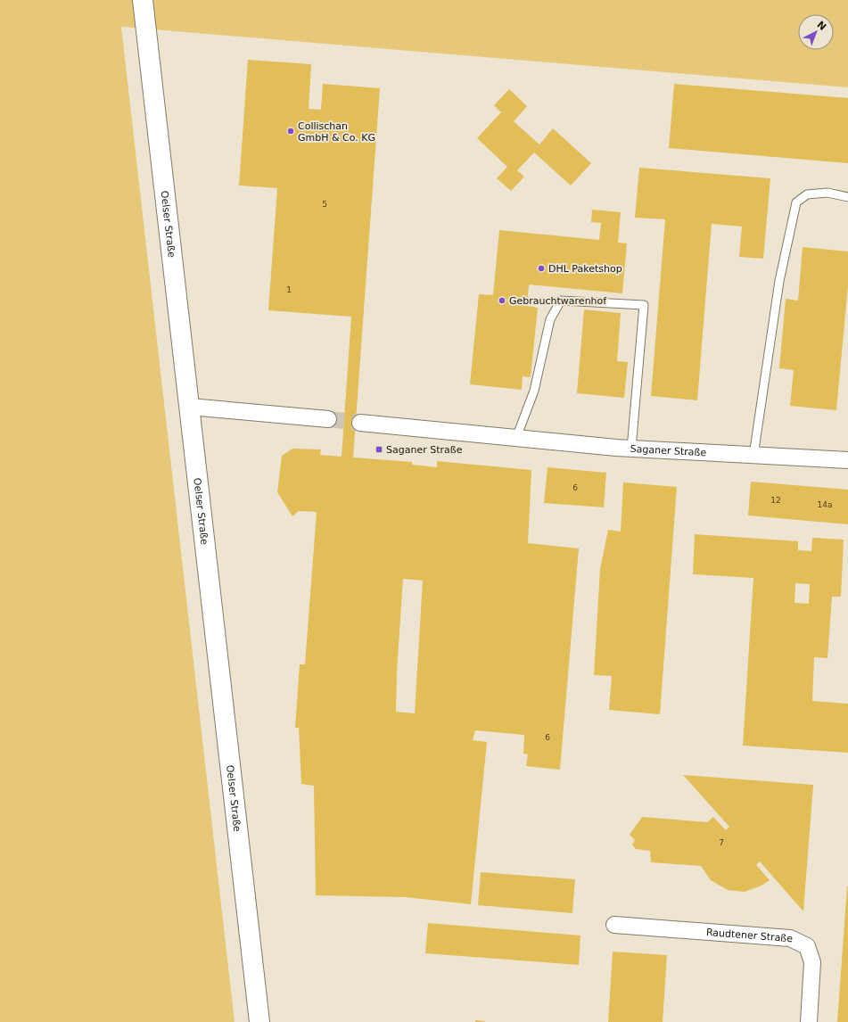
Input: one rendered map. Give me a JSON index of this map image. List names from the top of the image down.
{
  "streets": {
    "main road": ["Oelser Straße"],
    "street": ["Saganer Straße", "Raudtener Straße"]
  },
  "places": {
    "other": ["Collischan GmbH & Co. KG", "DHL Paketshop", "Gebrauchtwarenhof"],
    "transit": ["Saganer Straße"]
  },
  "house_numbers": [
    "5",
    "1",
    "6",
    "12",
    "14a",
    "6",
    "7"
  ],
  "north": "top right"
}
